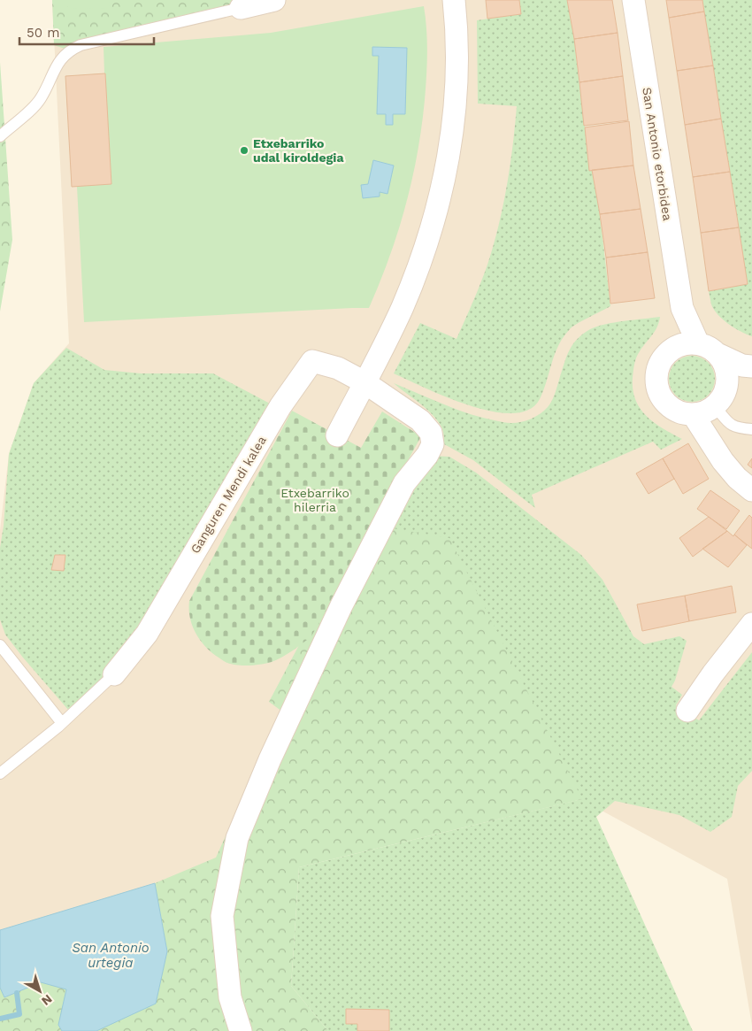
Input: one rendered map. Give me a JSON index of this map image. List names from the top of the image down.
{
  "streets": {
    "street": ["San Antonio etorbidea", "Ganguren Mendi kalea"]
  },
  "water": ["San Antonio urtegia"],
  "parks": ["Etxebarriko hilerria"],
  "places": ["Etxebarriko udal kiroldegia"],
  "scale_bar": "50 m",
  "north": "bottom right"
}
